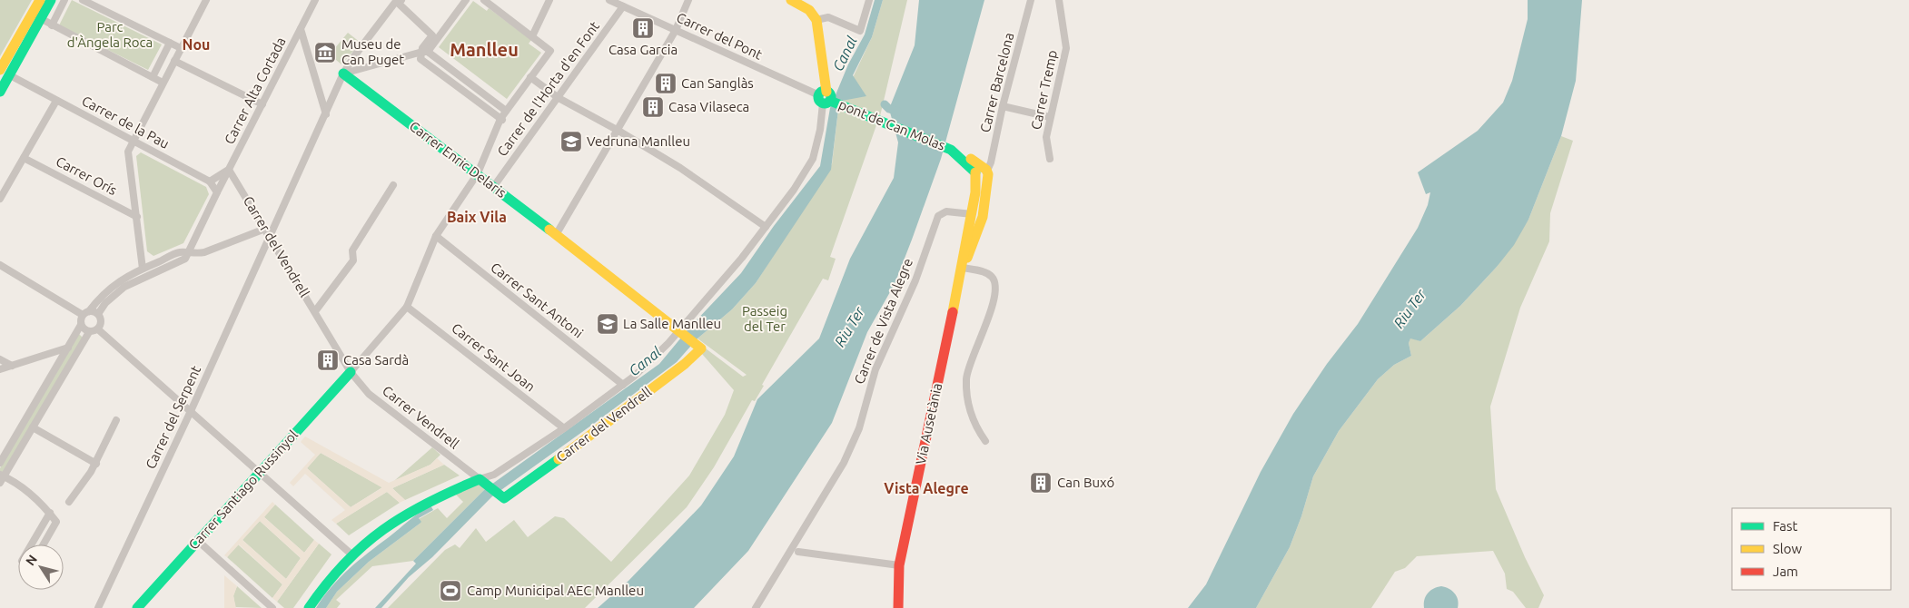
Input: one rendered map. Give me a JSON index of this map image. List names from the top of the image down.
{
  "streets": {
    "street": [
      "Carrer del Pont",
      "Carrer Barcelona",
      "Carrer de l'Horta d'en Font",
      "Carrer Tremp",
      "Carrer Alta Cortada",
      "Carrer de la Pau",
      "pont de Can Molas",
      "Carrer Enric Delaris",
      "Carrer Orís",
      "Carrer del Vendrell",
      "Carrer Sant Antoni",
      "Carrer de Vista Alegre",
      "Carrer Sant Joan",
      "Carrer del Serpent",
      "Carrer Vendrell",
      "Via Ausetània",
      "Carrer Santiago Russinyol"
    ]
  },
  "crossings": [
    ["Carrer del Pont", "Carrer de l'Horta d'en Font"],
    ["Carrer del Pont", "pont de Can Molas"],
    ["Carrer Barcelona", "pont de Can Molas"],
    ["Carrer Barcelona", "Via Ausetània"],
    ["Carrer de l'Horta d'en Font", "Carrer Enric Delaris"],
    ["Carrer Alta Cortada", "Carrer del Vendrell"],
    ["pont de Can Molas", "Via Ausetània"],
    ["Carrer Enric Delaris", "Carrer del Vendrell"],
    ["Carrer Enric Delaris", "Carrer del Serpent"],
    ["Carrer del Vendrell", "Carrer del Serpent"],
    ["Carrer del Vendrell", "Carrer Vendrell"],
    ["Carrer del Vendrell", "Carrer Santiago Russinyol"],
    ["Carrer de Vista Alegre", "Via Ausetània"],
    ["Carrer Vendrell", "Carrer Santiago Russinyol"]
  ],
  "districts": [
    "Nou",
    "Manlleu",
    "Baix Vila",
    "Vista Alegre"
  ],
  "water": ["Canal", "Riu Ter"],
  "parks": ["Parc d'Àngela Roca", "Passeig del Ter"],
  "places": {
    "building": [
      "Casa Garcia",
      "Can Sanglàs",
      "Casa Vilaseca",
      "Casa Sardà",
      "Can Buxó"
    ],
    "museum": ["Museu de Can Puget"],
    "school or university": ["Vedruna Manlleu", "La Salle Manlleu"],
    "sports": ["Camp Municipal AEC Manlleu"]
  },
  "legend": ["Fast", "Slow", "Jam"],
  "north": "top left"
}
